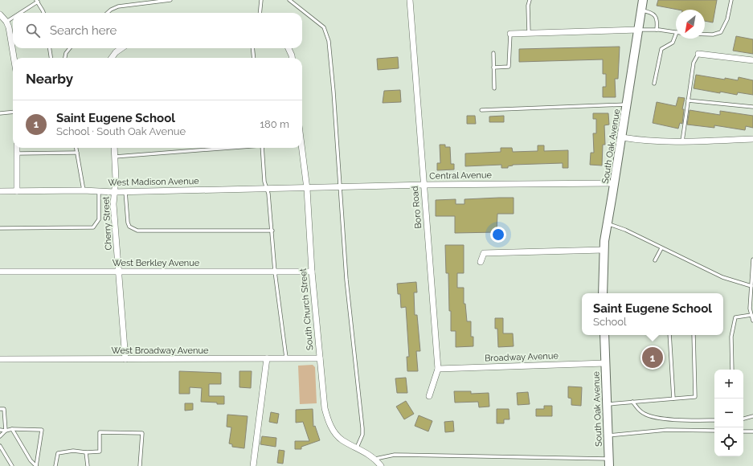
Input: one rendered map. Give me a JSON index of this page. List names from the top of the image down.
{
  "streets": {
    "main road": ["South Oak Avenue"],
    "street": [
      "Central Avenue",
      "West Madison Avenue",
      "Boro Road",
      "Cherry Street",
      "West Berkley Avenue",
      "South Church Street",
      "West Broadway Avenue",
      "Broadway Avenue"
    ]
  },
  "crossings": [
    ["South Oak Avenue", "Central Avenue"],
    ["South Oak Avenue", "Broadway Avenue"],
    ["Central Avenue", "West Madison Avenue"],
    ["Central Avenue", "Boro Road"],
    ["Central Avenue", "South Church Street"],
    ["West Madison Avenue", "Cherry Street"],
    ["West Madison Avenue", "South Church Street"],
    ["Boro Road", "Broadway Avenue"],
    ["Cherry Street", "West Berkley Avenue"],
    ["Cherry Street", "West Broadway Avenue"],
    ["West Berkley Avenue", "South Church Street"],
    ["South Church Street", "West Broadway Avenue"]
  ],
  "north": "bottom left",
  "page": {
    "search": "Search here",
    "heading": "Nearby",
    "list": [
      {
        "mark": "1",
        "name": "Saint Eugene School",
        "note": "School · South Oak Avenue",
        "value": "180 m"
      }
    ],
    "popup": ["Saint Eugene School", "School"],
    "pins": "1",
    "map_buttons": ["+", "−"]
  }
}
